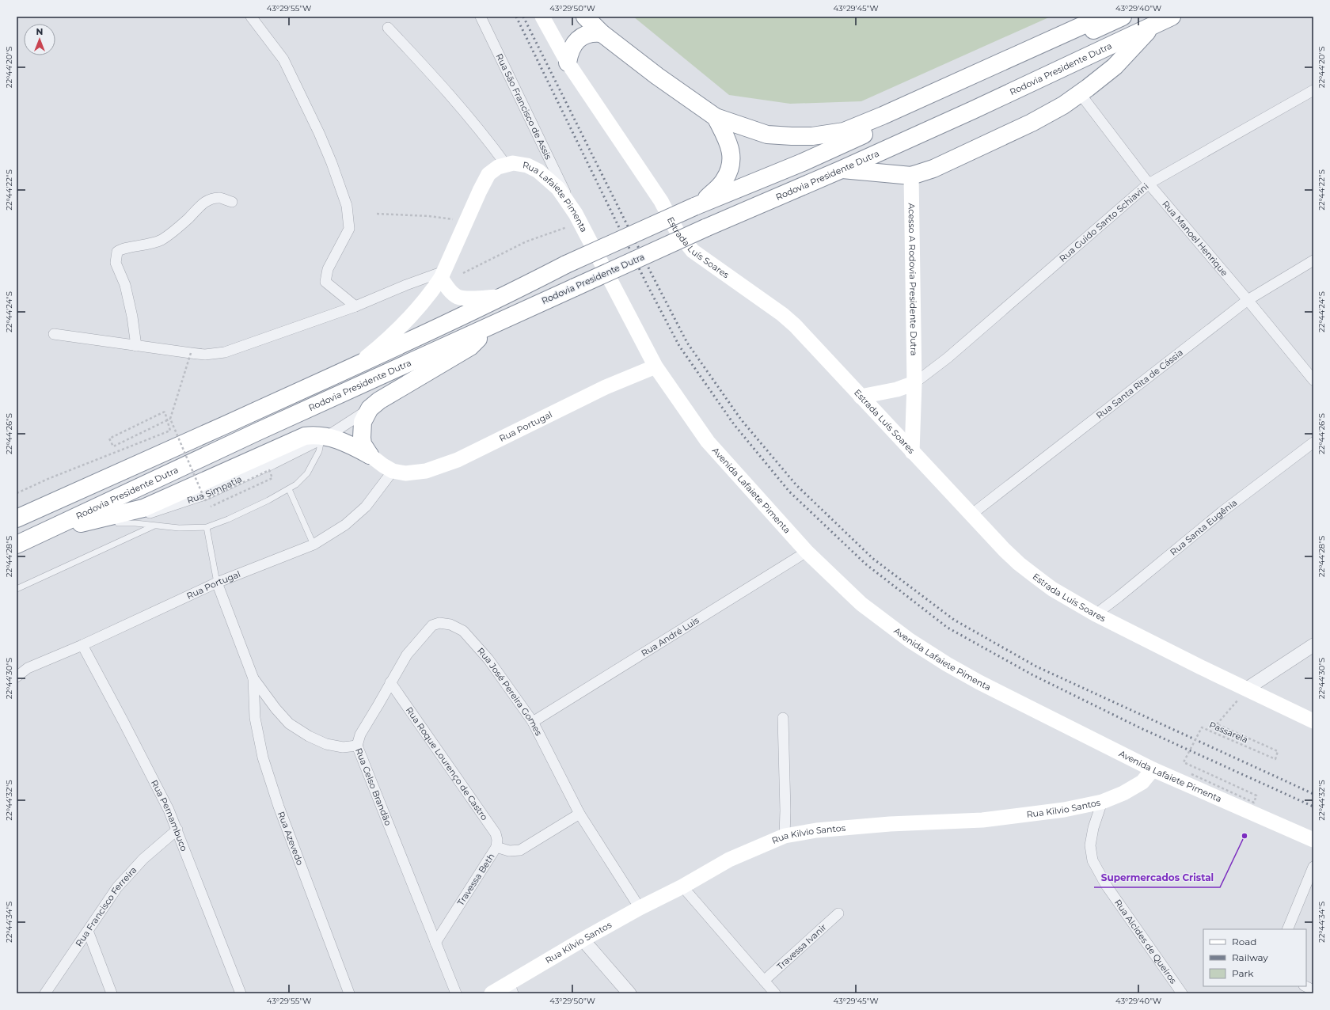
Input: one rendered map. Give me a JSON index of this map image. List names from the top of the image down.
{
  "streets": {
    "highway": ["Rodovia Presidente Dutra"],
    "main road": [
      "Rua Lafaiete Pimenta",
      "Estrada Luís Soares",
      "Acesso A Rodovia Presidente Dutra",
      "Rua Portugal",
      "Avenida Lafaiete Pimenta",
      "Rua Kilvio Santos"
    ],
    "street": [
      "Rua São Francisco de Assis",
      "Rua Guido Santo Schiavini",
      "Rua Manoel Henrique",
      "Rua Santa Rita de Cássia",
      "Rua Simpatia",
      "Rua Santa Eugênia",
      "Rua André Luis",
      "Rua José Pereira Gomes",
      "Rua Roque Lourenço de Castro",
      "Rua Celso Brandão",
      "Rua Pernambuco",
      "Rua Azevedo",
      "Travessa Beth",
      "Rua Francisco Ferreira",
      "Rua Alcides de Queiros",
      "Travessa Ivanir"
    ],
    "path": ["Passarela"]
  },
  "crossings": [
    ["Rodovia Presidente Dutra", "Rua Simpatia"],
    ["Rua São Francisco de Assis", "Rua Lafaiete Pimenta"],
    ["Rua Lafaiete Pimenta", "Rua Portugal"],
    ["Rua Lafaiete Pimenta", "Avenida Lafaiete Pimenta"],
    ["Rua Guido Santo Schiavini", "Rua Manoel Henrique"],
    ["Rua Guido Santo Schiavini", "Acesso A Rodovia Presidente Dutra"],
    ["Rua Manoel Henrique", "Rua Santa Rita de Cássia"],
    ["Estrada Luís Soares", "Acesso A Rodovia Presidente Dutra"],
    ["Estrada Luís Soares", "Rua Santa Rita de Cássia"],
    ["Estrada Luís Soares", "Rua Santa Eugênia"],
    ["Estrada Luís Soares", "Passarela"],
    ["Rua Portugal", "Avenida Lafaiete Pimenta"],
    ["Rua Portugal", "Rua Celso Brandão"],
    ["Rua Portugal", "Rua Pernambuco"],
    ["Avenida Lafaiete Pimenta", "Rua André Luis"],
    ["Avenida Lafaiete Pimenta", "Rua Kilvio Santos"],
    ["Rua André Luis", "Rua José Pereira Gomes"],
    ["Rua José Pereira Gomes", "Rua Roque Lourenço de Castro"],
    ["Rua José Pereira Gomes", "Rua Celso Brandão"],
    ["Rua José Pereira Gomes", "Rua Kilvio Santos"],
    ["Rua José Pereira Gomes", "Travessa Beth"],
    ["Rua Roque Lourenço de Castro", "Travessa Beth"],
    ["Rua Celso Brandão", "Rua Azevedo"],
    ["Rua Celso Brandão", "Travessa Beth"],
    ["Rua Kilvio Santos", "Rua Alcides de Queiros"],
    ["Rua Pernambuco", "Rua Francisco Ferreira"]
  ],
  "places": ["Supermercados Cristal"],
  "legend": ["Road", "Railway", "Park"],
  "north": "top",
  "coordinates": [
    "43°29'55\"W",
    "43°29'50\"W",
    "43°29'45\"W",
    "43°29'40\"W",
    "22°44'20\"S",
    "22°44'22\"S",
    "22°44'24\"S",
    "22°44'26\"S",
    "22°44'28\"S",
    "22°44'30\"S",
    "22°44'32\"S",
    "22°44'34\"S"
  ]
}
